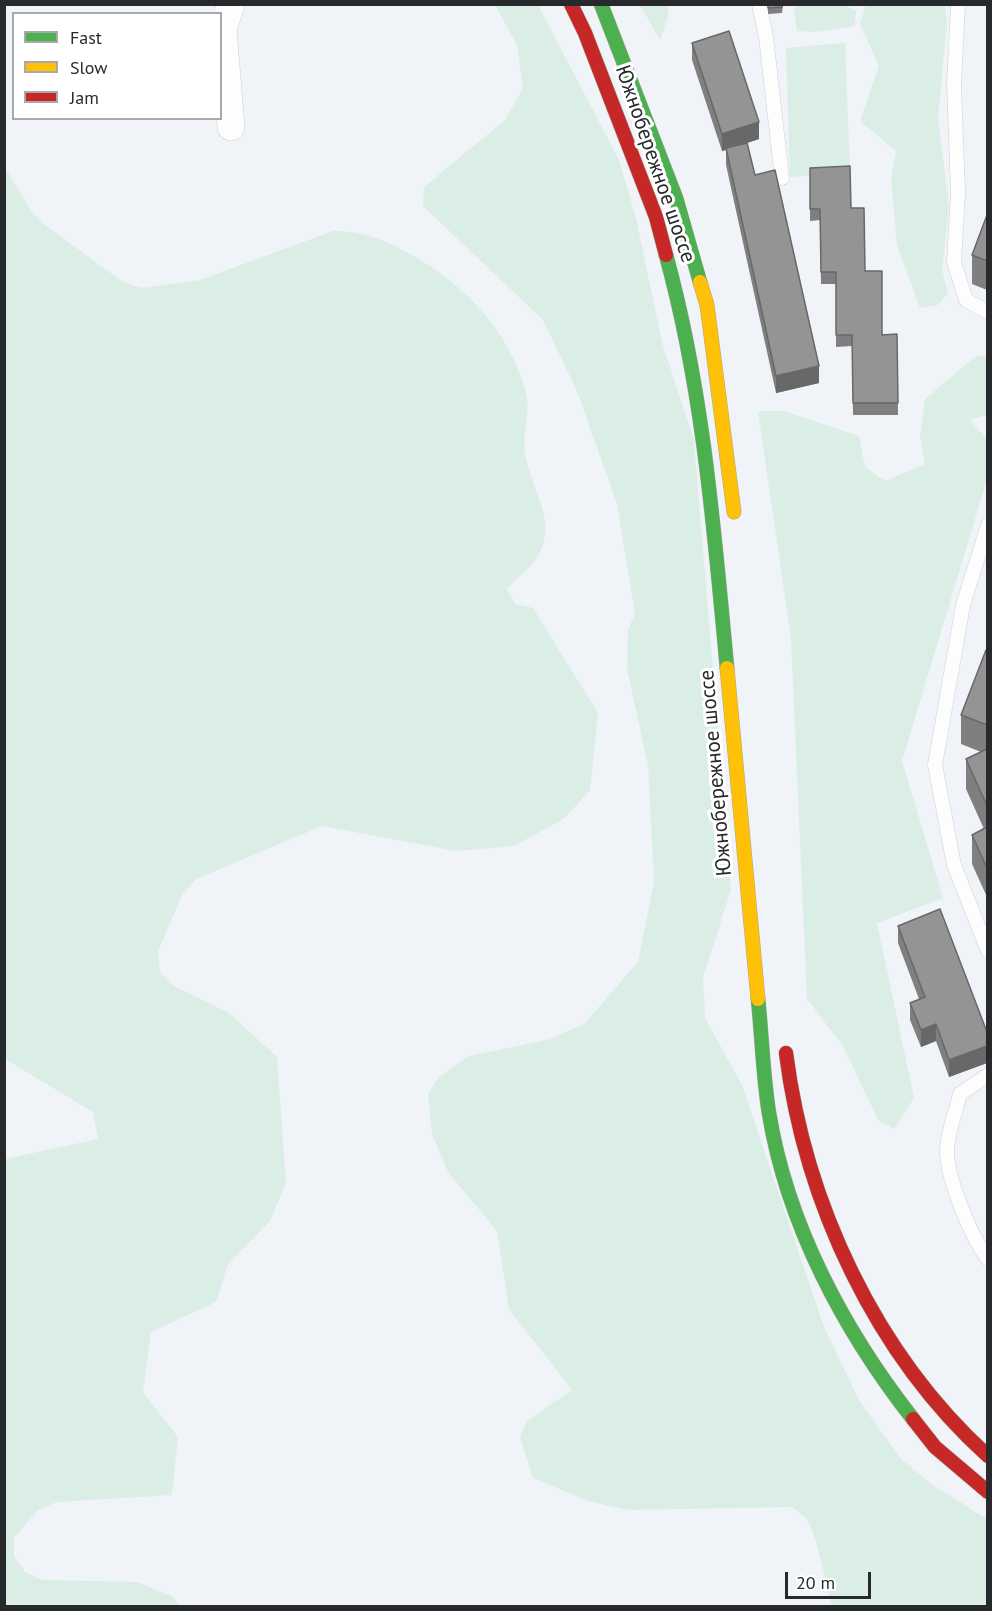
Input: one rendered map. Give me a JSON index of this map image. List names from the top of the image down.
{
  "streets": {
    "highway": ["Южнобережное шоссе"]
  },
  "legend": ["Fast", "Slow", "Jam"],
  "scale_bar": "20 m"
}
